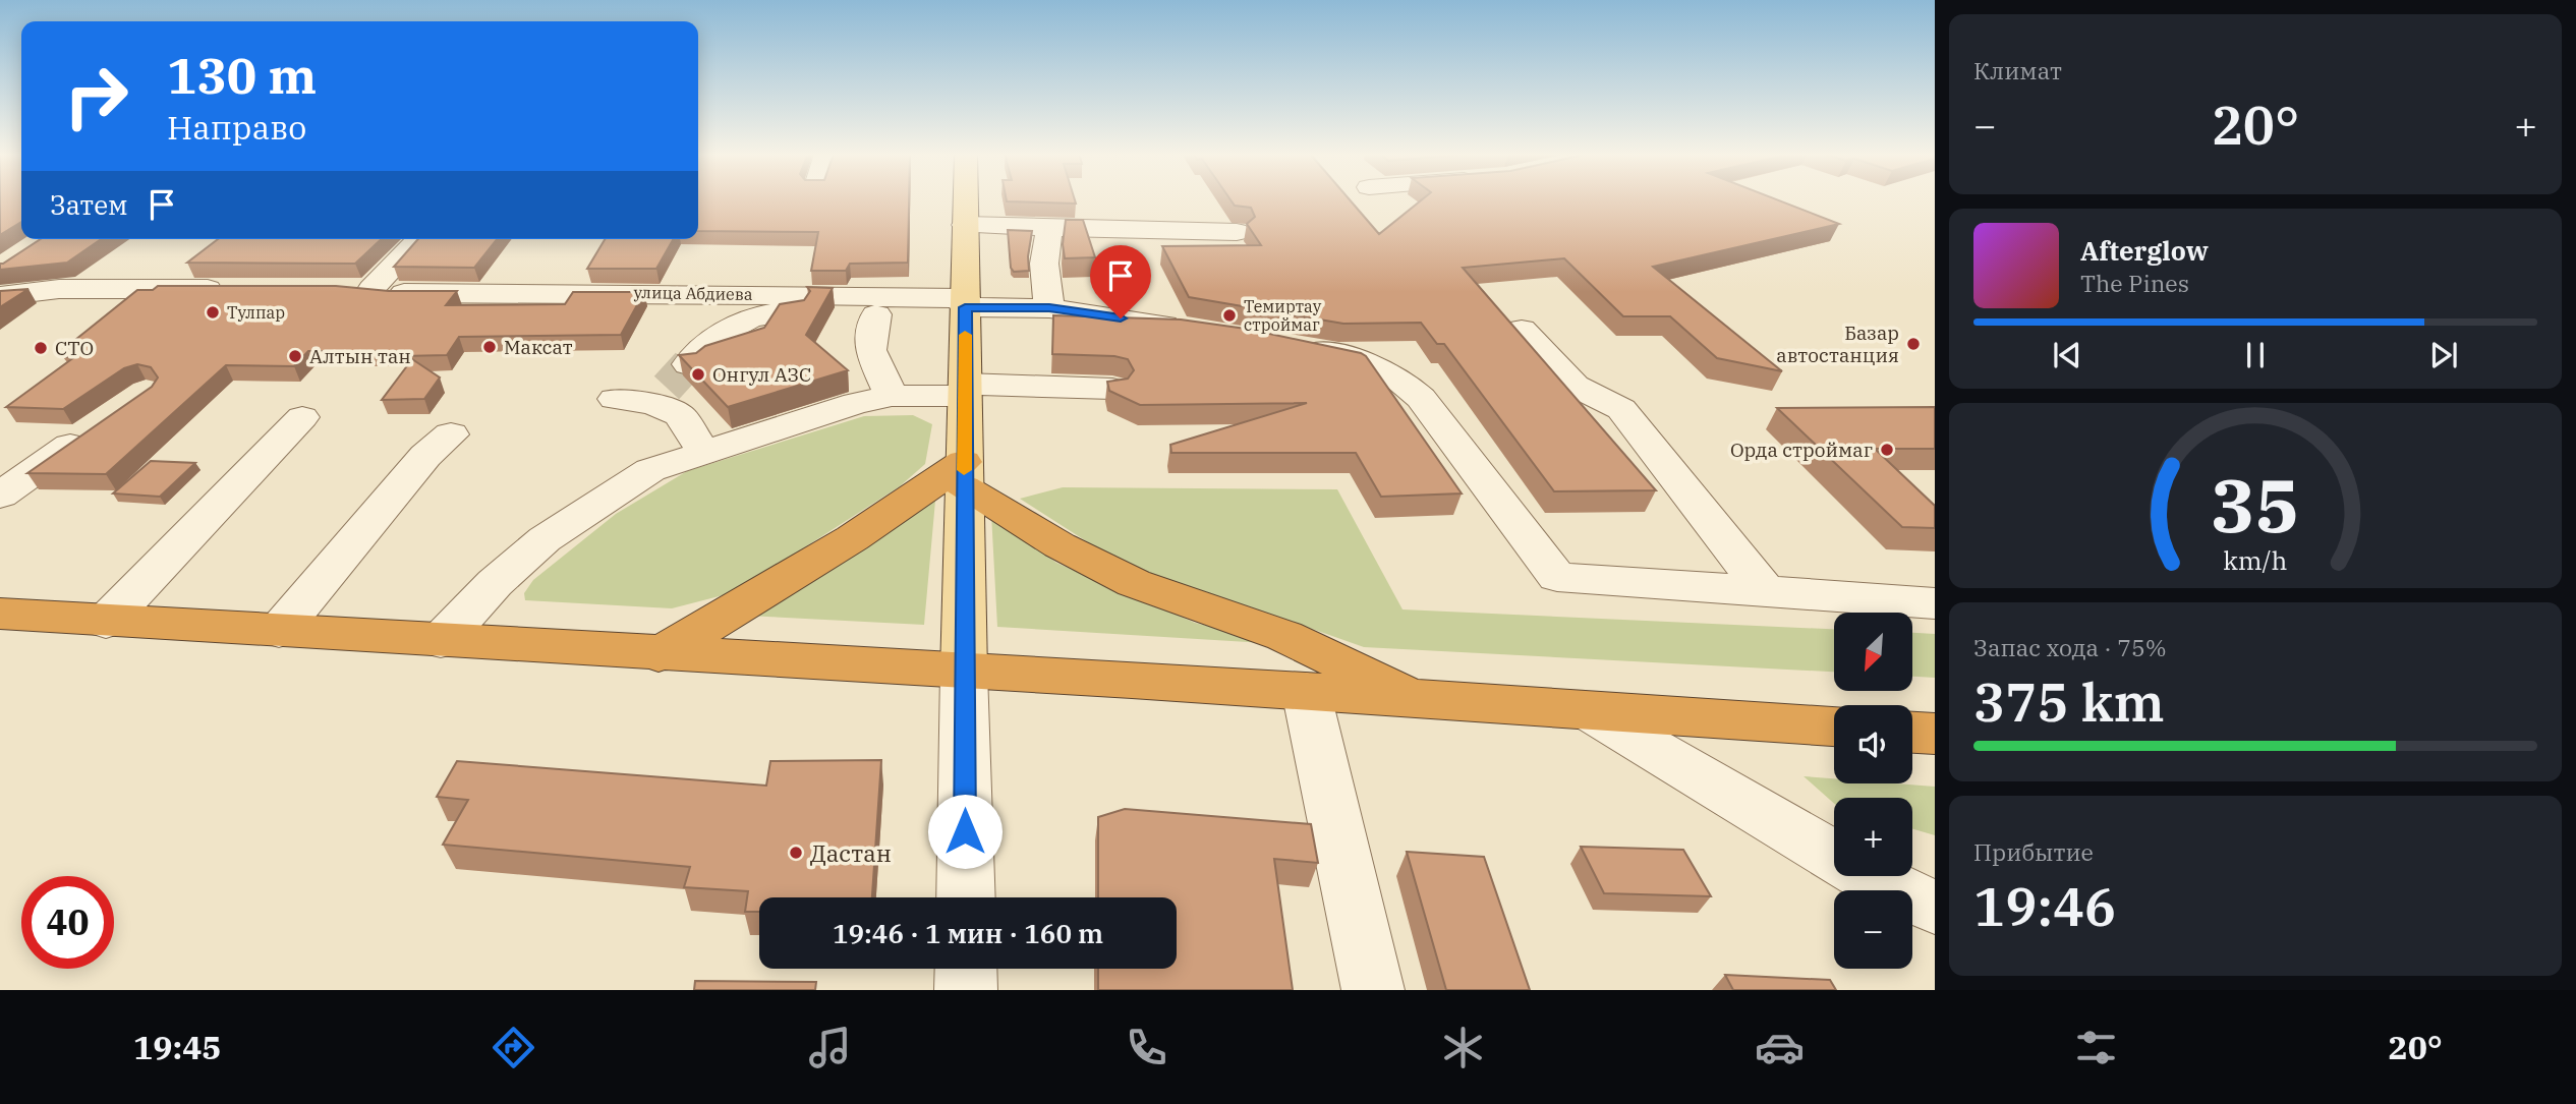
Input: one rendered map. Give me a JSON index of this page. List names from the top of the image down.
{
  "streets": {
    "street": ["улица Абдиева"]
  },
  "places": [
    "Тулпар",
    "Темиртау строймаг",
    "Базар автостанция",
    "Максат",
    "СТО",
    "Алтын тан",
    "Онгул АЗС",
    "Орда строймаг",
    "Дастан"
  ],
  "north": "bottom left",
  "page": {
    "tile": [
      "Климат",
      ["Запас хода · 75%", "375 km"],
      ["Прибытие", "19:46"]
    ],
    "turn": ["130 m", "Направо"],
    "heat": ["−", "20°", "+"],
    "then": "Затем",
    "song": ["Afterglow", "The Pines"],
    "map_buttons": ["+", "−"],
    "limit": "40",
    "trip": "19:46 · 1 мин · 160 m",
    "tabs": ["19:45", "20°"],
    "gauge": ["35", "km/h"]
  }
}
